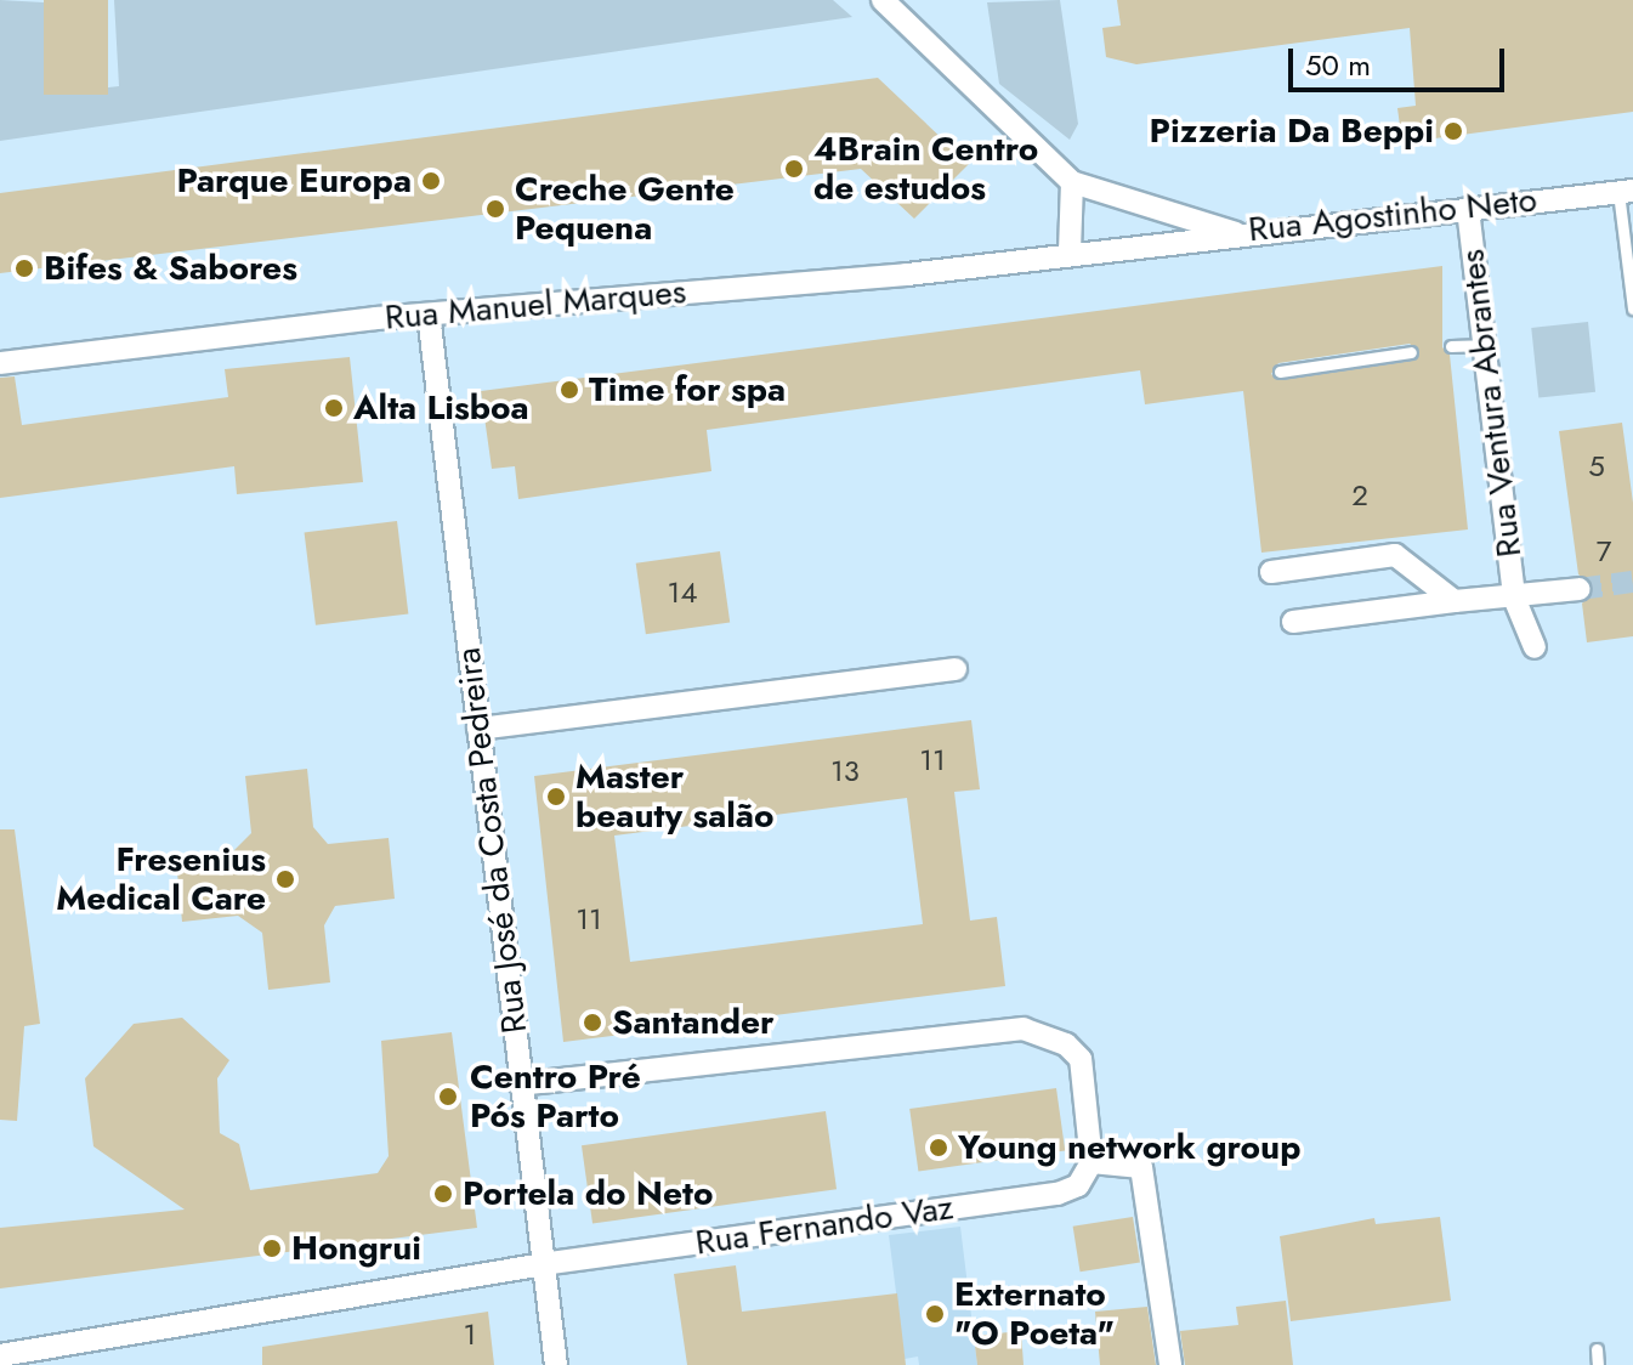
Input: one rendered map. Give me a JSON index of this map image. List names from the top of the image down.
{
  "streets": {
    "street": [
      "Rua Agostinho Neto",
      "Rua Manuel Marques",
      "Rua Ventura Abrantes",
      "Rua José da Costa Pedreira",
      "Rua Fernando Vaz"
    ]
  },
  "crossings": [
    ["Rua Agostinho Neto", "Rua Manuel Marques"],
    ["Rua Agostinho Neto", "Rua Ventura Abrantes"],
    ["Rua Manuel Marques", "Rua José da Costa Pedreira"],
    ["Rua José da Costa Pedreira", "Rua Fernando Vaz"]
  ],
  "places": [
    "Pizzeria Da Beppi",
    "4Brain Centro de estudos",
    "Parque Europa",
    "Creche Gente Pequena",
    "Bifes & Sabores",
    "Time for spa",
    "Alta Lisboa",
    "Master beauty salão",
    "Fresenius Medical Care",
    "Santander",
    "Centro Pré Pós Parto",
    "Young network group",
    "Portela do Neto",
    "Hongrui",
    "Externato \"O Poeta\""
  ],
  "house_numbers": [
    "5",
    "2",
    "7",
    "14",
    "11",
    "13",
    "11",
    "1"
  ],
  "scale_bar": "50 m"
}
